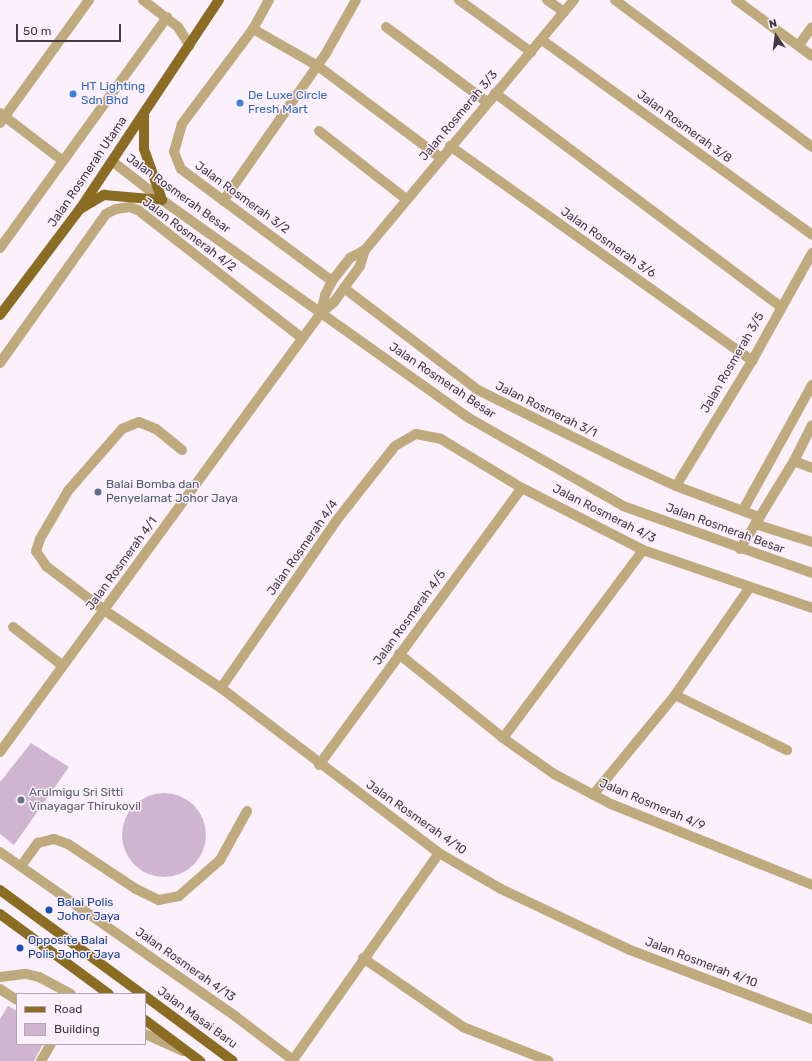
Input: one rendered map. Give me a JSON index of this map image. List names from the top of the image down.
{
  "streets": {
    "main road": ["Jalan Rosmerah Utama", "Jalan Masai Baru"],
    "street": [
      "Jalan Rosmerah 3/3",
      "Jalan Rosmerah 3/8",
      "Jalan Rosmerah Besar",
      "Jalan Rosmerah 3/2",
      "Jalan Rosmerah 4/2",
      "Jalan Rosmerah 3/6",
      "Jalan Rosmerah 3/5",
      "Jalan Rosmerah 3/1",
      "Jalan Rosmerah 4/3",
      "Jalan Rosmerah 4/4",
      "Jalan Rosmerah 4/1",
      "Jalan Rosmerah 4/5",
      "Jalan Rosmerah 4/9",
      "Jalan Rosmerah 4/10",
      "Jalan Rosmerah 4/13"
    ]
  },
  "crossings": [
    ["Jalan Rosmerah 3/3", "Jalan Rosmerah 3/8"],
    ["Jalan Rosmerah 3/3", "Jalan Rosmerah Besar"],
    ["Jalan Rosmerah 3/3", "Jalan Rosmerah 3/2"],
    ["Jalan Rosmerah 3/3", "Jalan Rosmerah 3/6"],
    ["Jalan Rosmerah 3/3", "Jalan Rosmerah 3/1"],
    ["Jalan Rosmerah 3/3", "Jalan Rosmerah 4/1"],
    ["Jalan Rosmerah Utama", "Jalan Rosmerah Besar"],
    ["Jalan Rosmerah Besar", "Jalan Rosmerah 4/1"],
    ["Jalan Rosmerah 4/2", "Jalan Rosmerah 4/1"],
    ["Jalan Rosmerah 3/6", "Jalan Rosmerah 3/5"],
    ["Jalan Rosmerah 3/5", "Jalan Rosmerah 3/1"],
    ["Jalan Rosmerah 4/3", "Jalan Rosmerah 4/4"],
    ["Jalan Rosmerah 4/3", "Jalan Rosmerah 4/5"],
    ["Jalan Rosmerah 4/4", "Jalan Rosmerah 4/10"],
    ["Jalan Rosmerah 4/1", "Jalan Rosmerah 4/10"],
    ["Jalan Rosmerah 4/5", "Jalan Rosmerah 4/9"],
    ["Jalan Rosmerah 4/5", "Jalan Rosmerah 4/10"]
  ],
  "places": [
    "HT Lighting Sdn Bhd",
    "De Luxe Circle Fresh Mart",
    "Balai Bomba dan Penyelamat Johor Jaya",
    "Arulmigu Sri Sitti Vinayagar Thirukovil",
    "Balai Polis Johor Jaya",
    "Opposite Balai Polis Johor Jaya"
  ],
  "legend": ["Road", "Building"],
  "scale_bar": "50 m",
  "north": "top"
}
